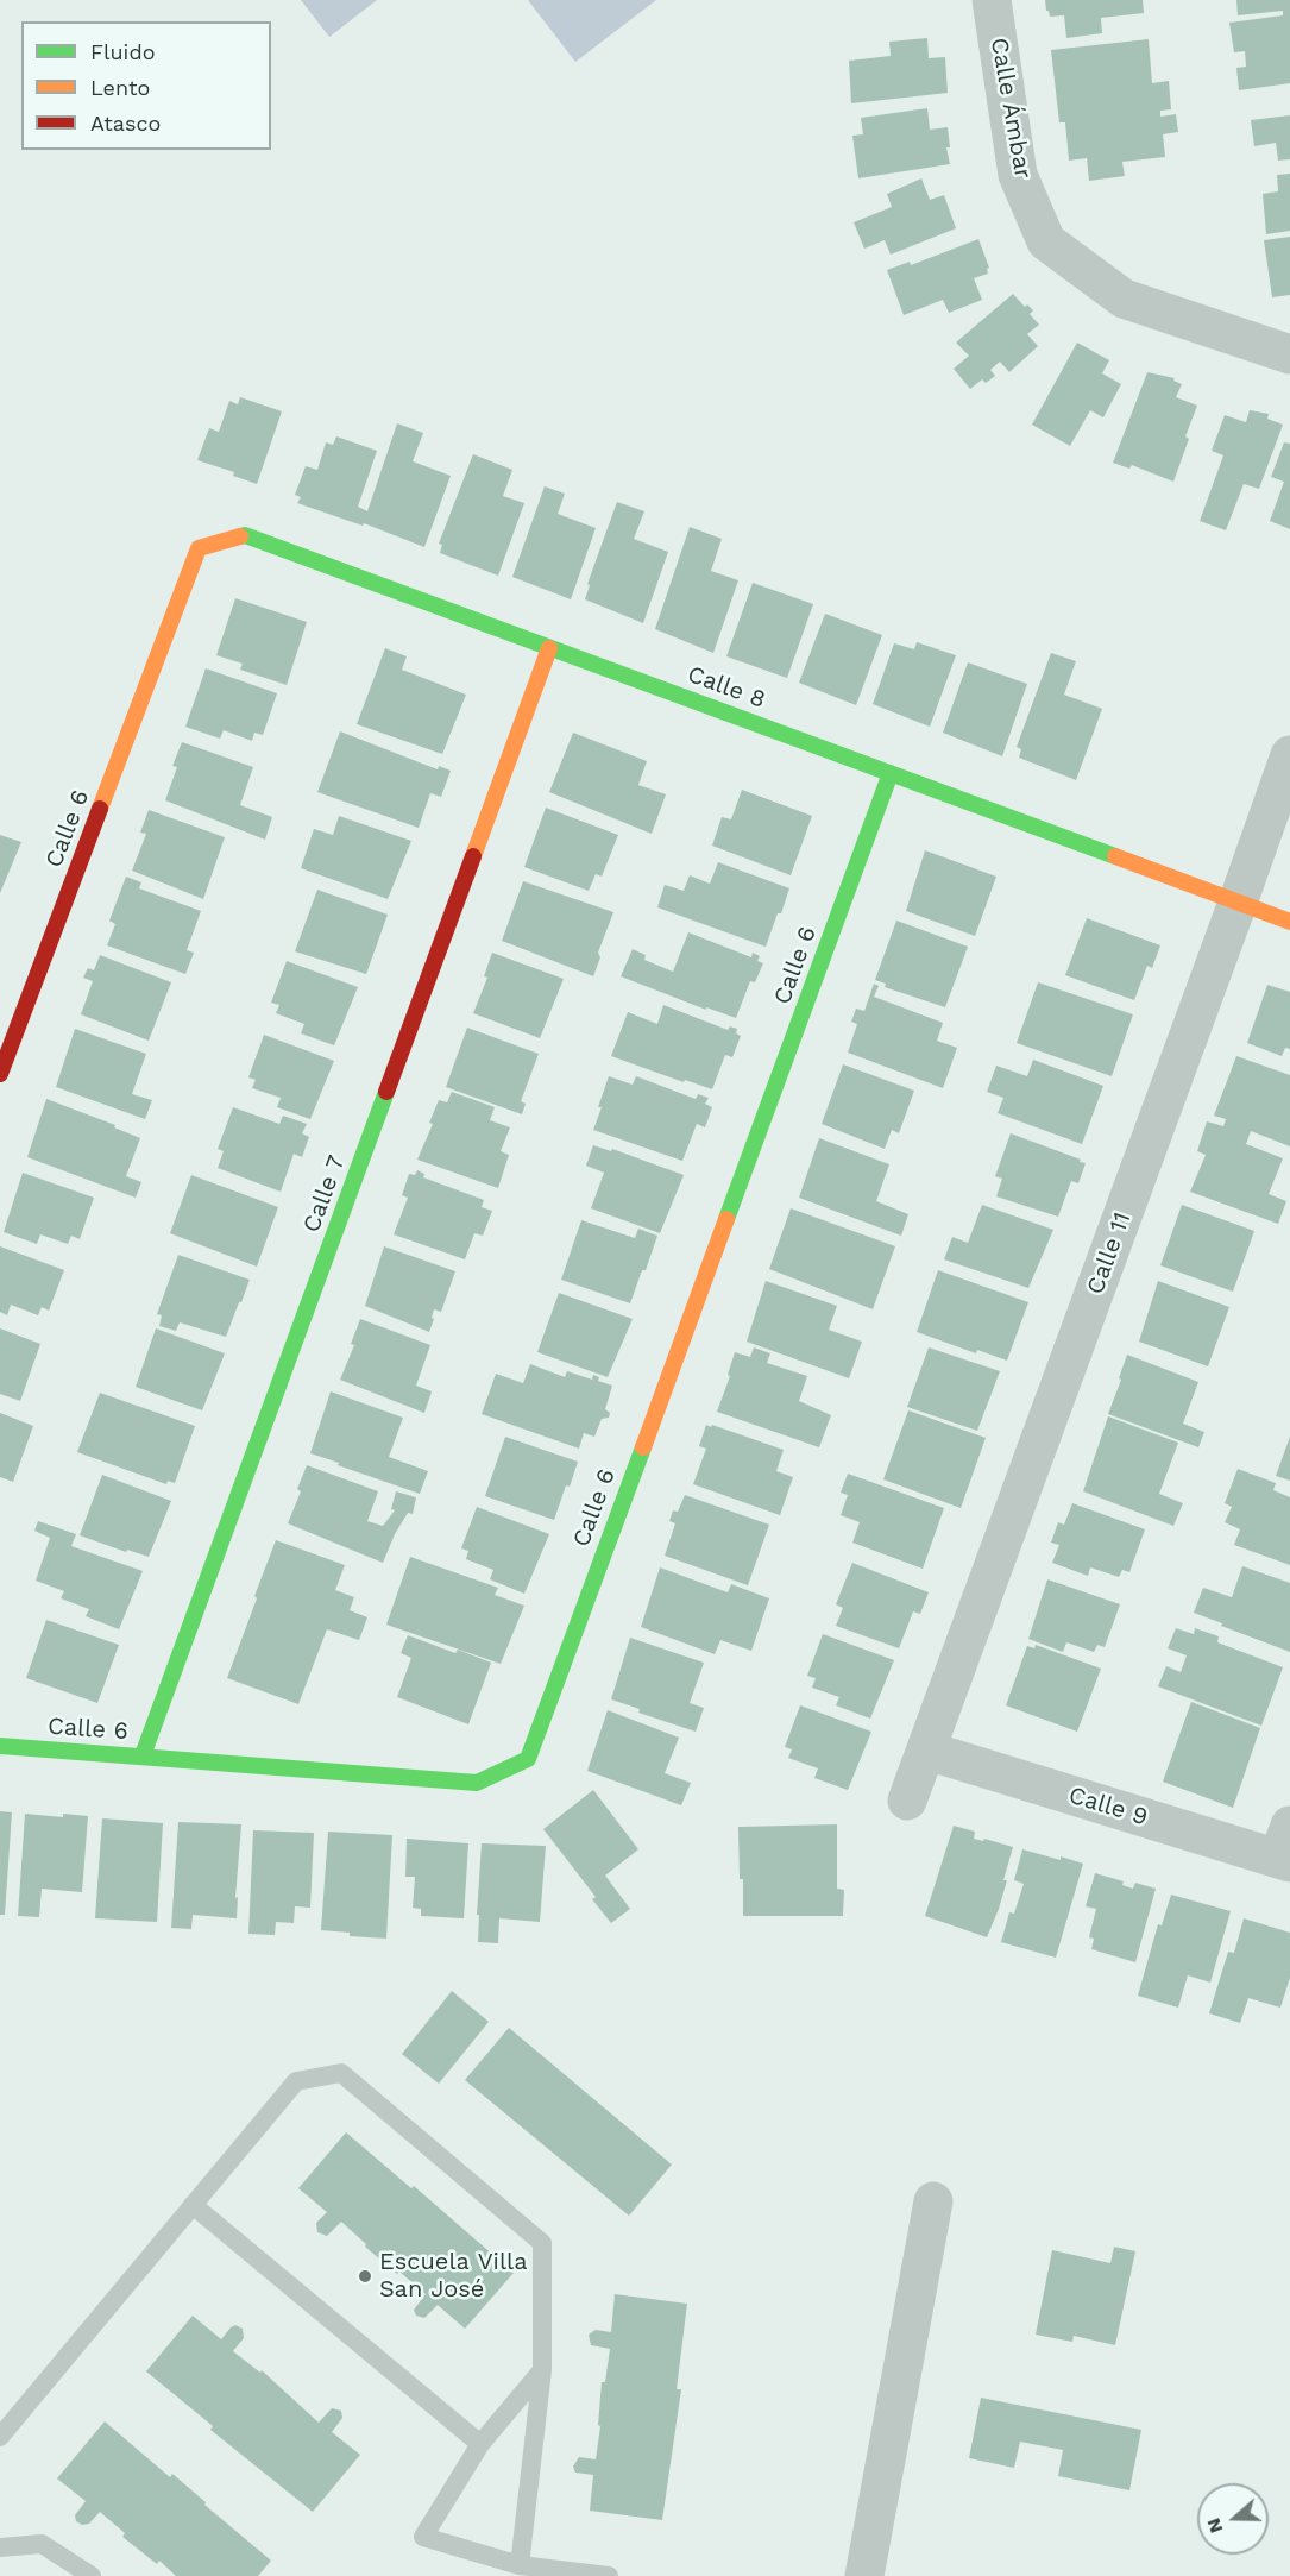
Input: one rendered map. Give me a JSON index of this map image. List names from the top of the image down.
{
  "streets": {
    "street": [
      "Calle Ámbar",
      "Calle 8",
      "Calle 6",
      "Calle 7",
      "Calle 11",
      "Calle 9"
    ]
  },
  "crossings": [
    ["Calle 8", "Calle 6"],
    ["Calle 8", "Calle 7"],
    ["Calle 8", "Calle 11"],
    ["Calle 6", "Calle 7"],
    ["Calle 11", "Calle 9"]
  ],
  "places": ["Escuela Villa San José"],
  "legend": ["Fluido", "Lento", "Atasco"],
  "north": "left"
}
